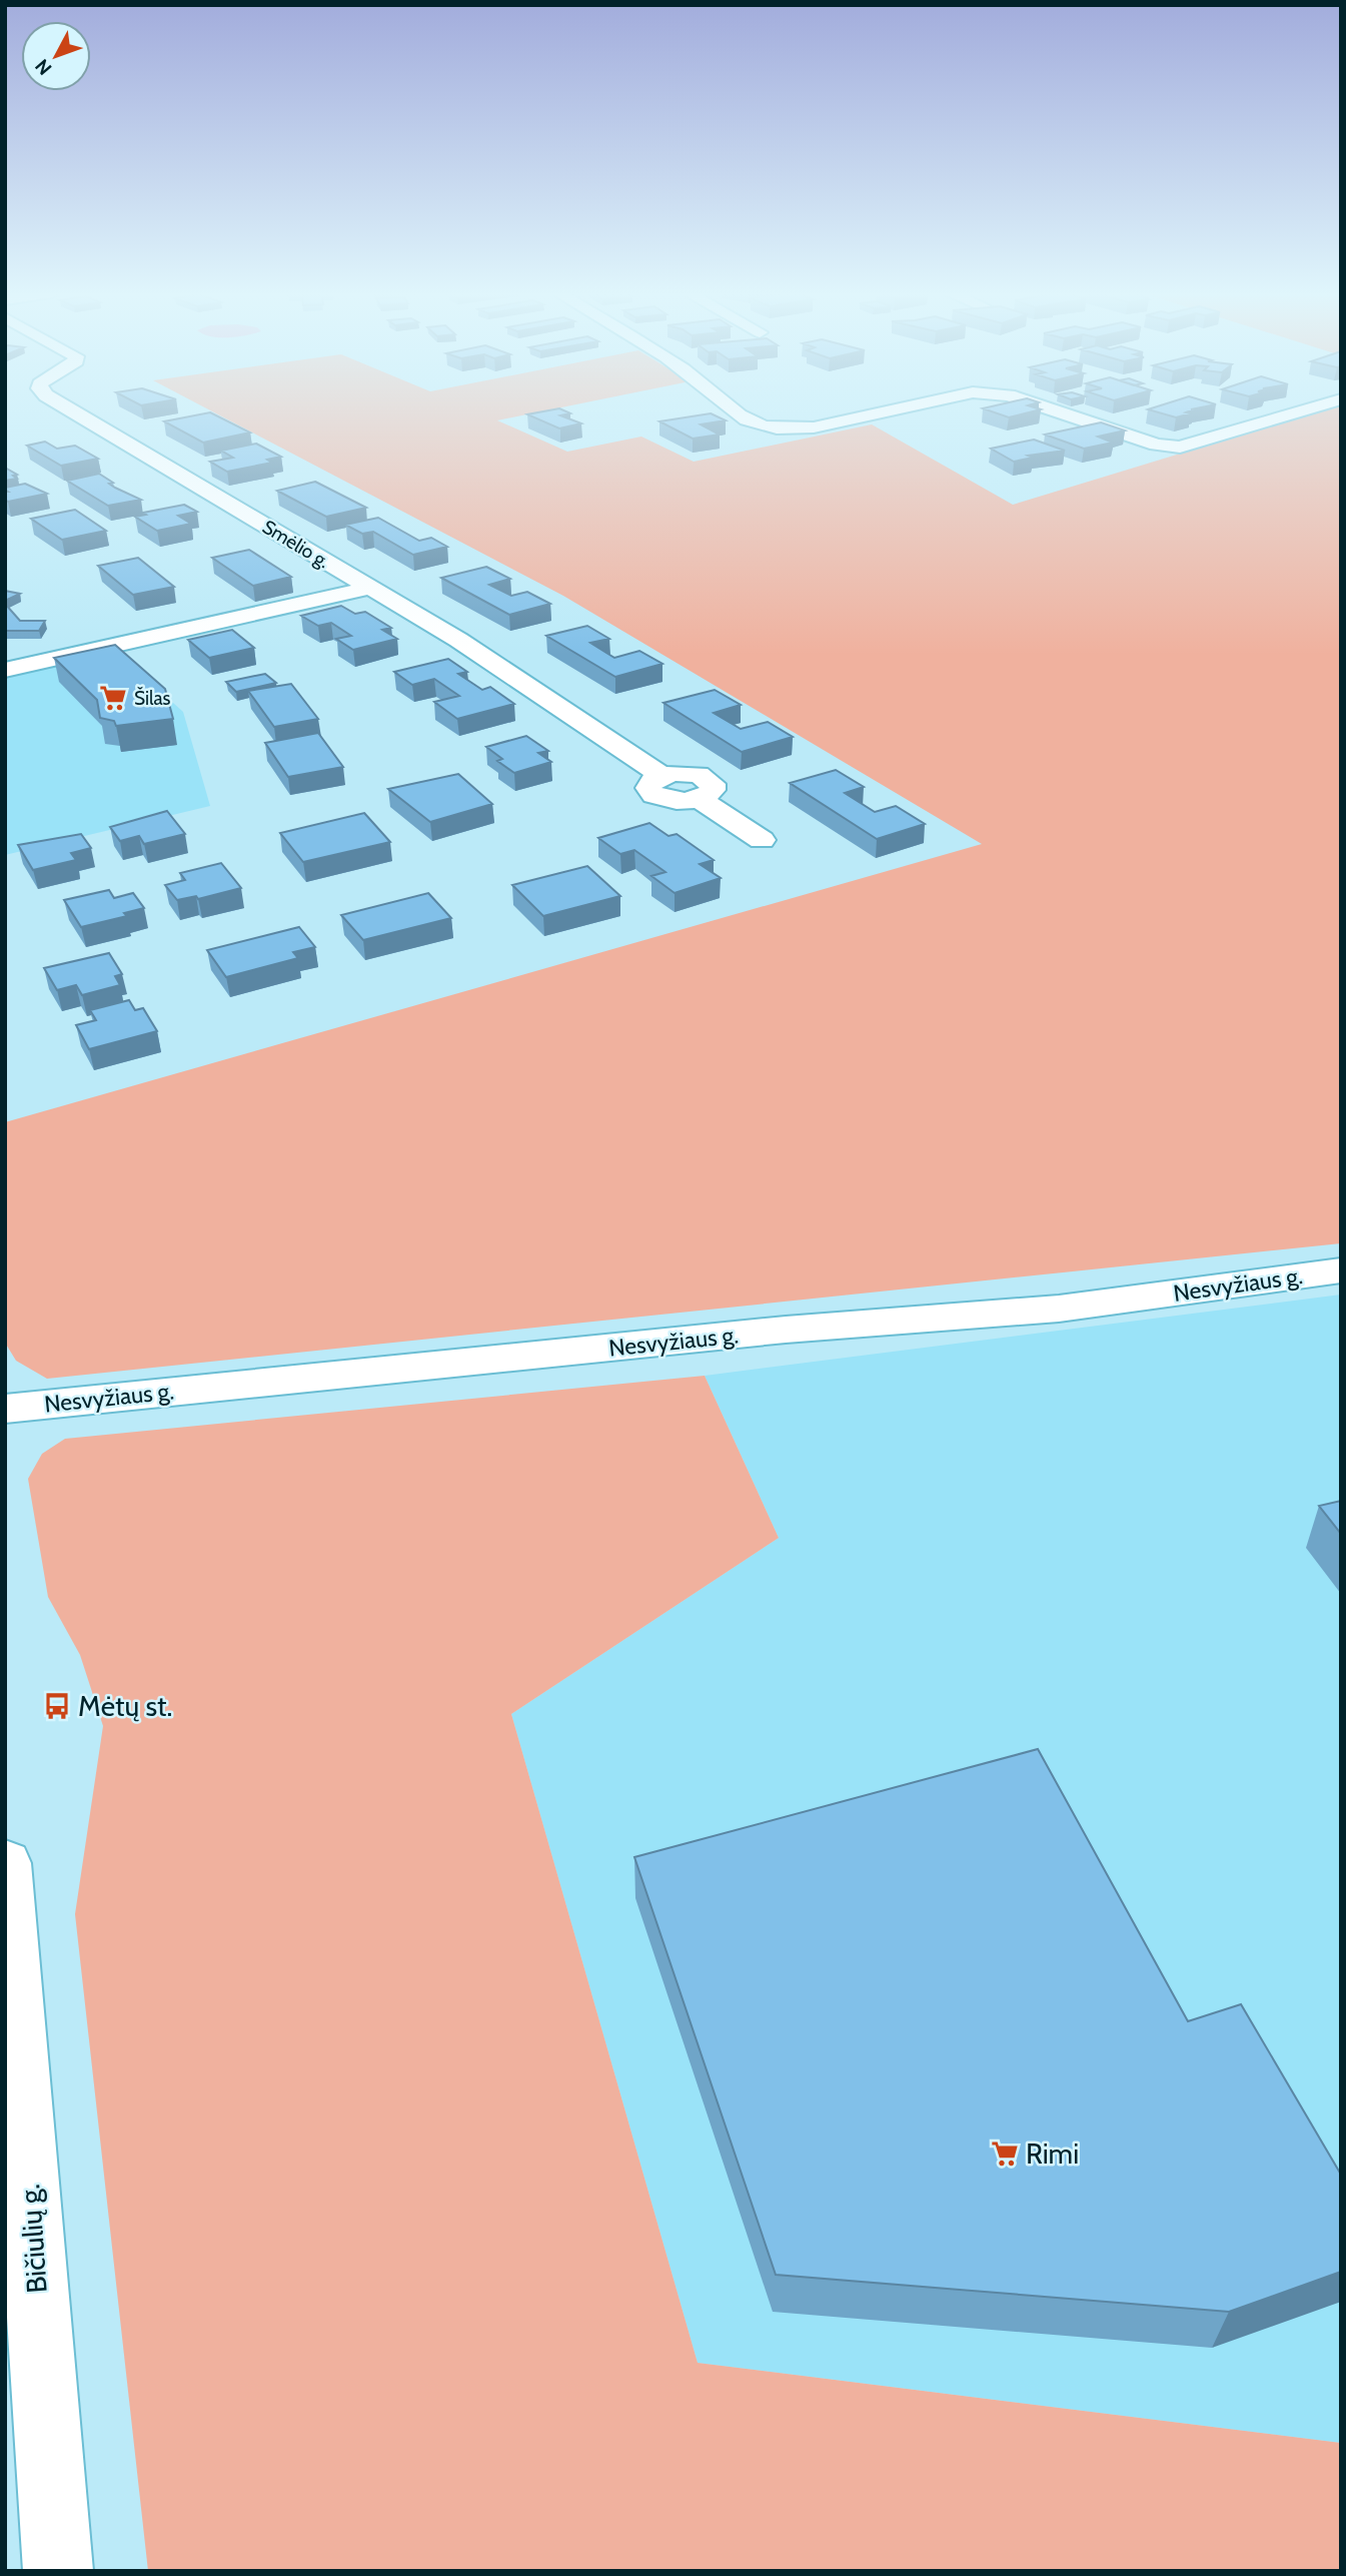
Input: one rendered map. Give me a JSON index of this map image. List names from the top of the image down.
{
  "streets": {
    "street": ["Smėlio g.", "Nesvyžiaus g.", "Bičiulių g."]
  },
  "places": {
    "supermarket": ["Šilas", "Rimi"],
    "bus stop": ["Mėtų st."]
  },
  "north": "bottom left"
}
